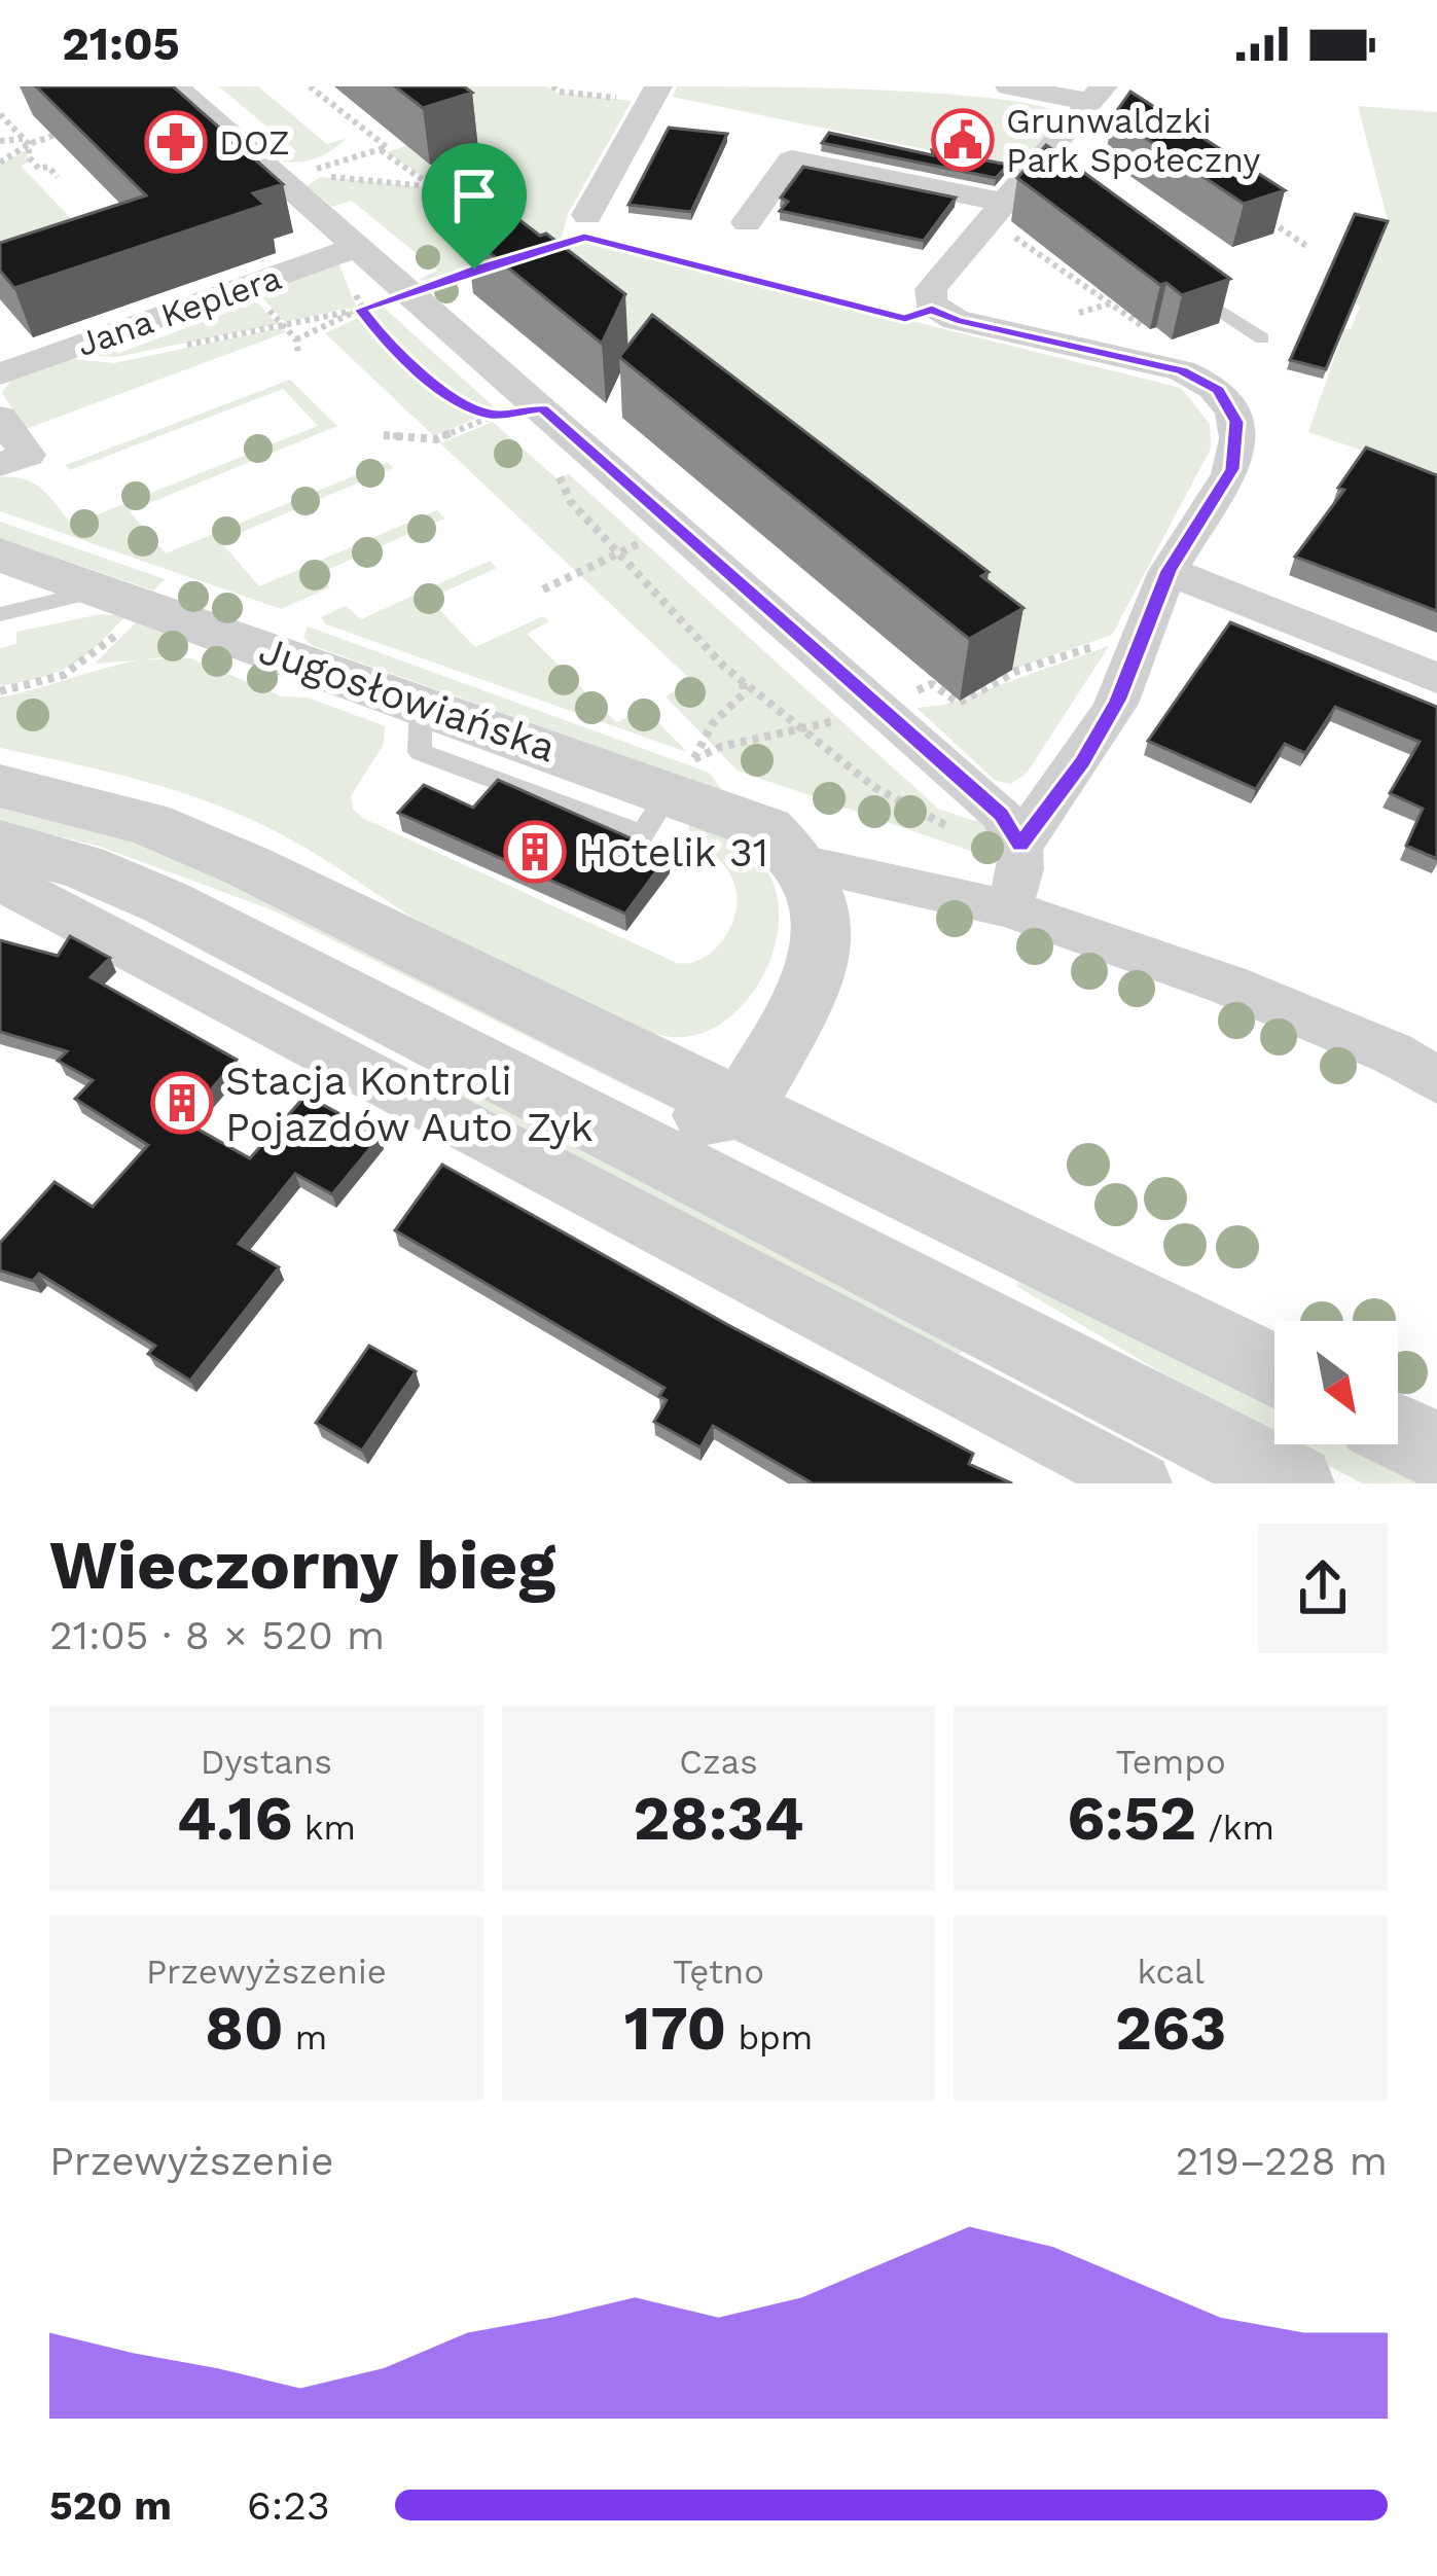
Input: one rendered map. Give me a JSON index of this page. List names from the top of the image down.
{
  "streets": {
    "street": ["Jana Keplera", "Jugosłowiańska"]
  },
  "places": {
    "public building": ["Grunwaldzki Park Społeczny"],
    "pharmacy": ["DOZ"],
    "building": ["Hotelik 31", "Stacja Kontroli Pojazdów Auto Zyk"]
  },
  "north": "bottom right",
  "page": {
    "status": "21:05",
    "heading": ["Wieczorny bieg", "21:05 · 8 × 520 m"],
    "stats": [
      ["Dystans", "4.16 km"],
      ["Czas", "28:34"],
      ["Tempo", "6:52 /km"],
      ["Przewyższenie", "80 m"],
      ["Tętno", "170 bpm"],
      ["kcal", "263"]
    ],
    "chart": ["Przewyższenie", "219–228 m"],
    "list": [
      {
        "name": "520 m",
        "note": "6:23"
      }
    ]
  }
}
